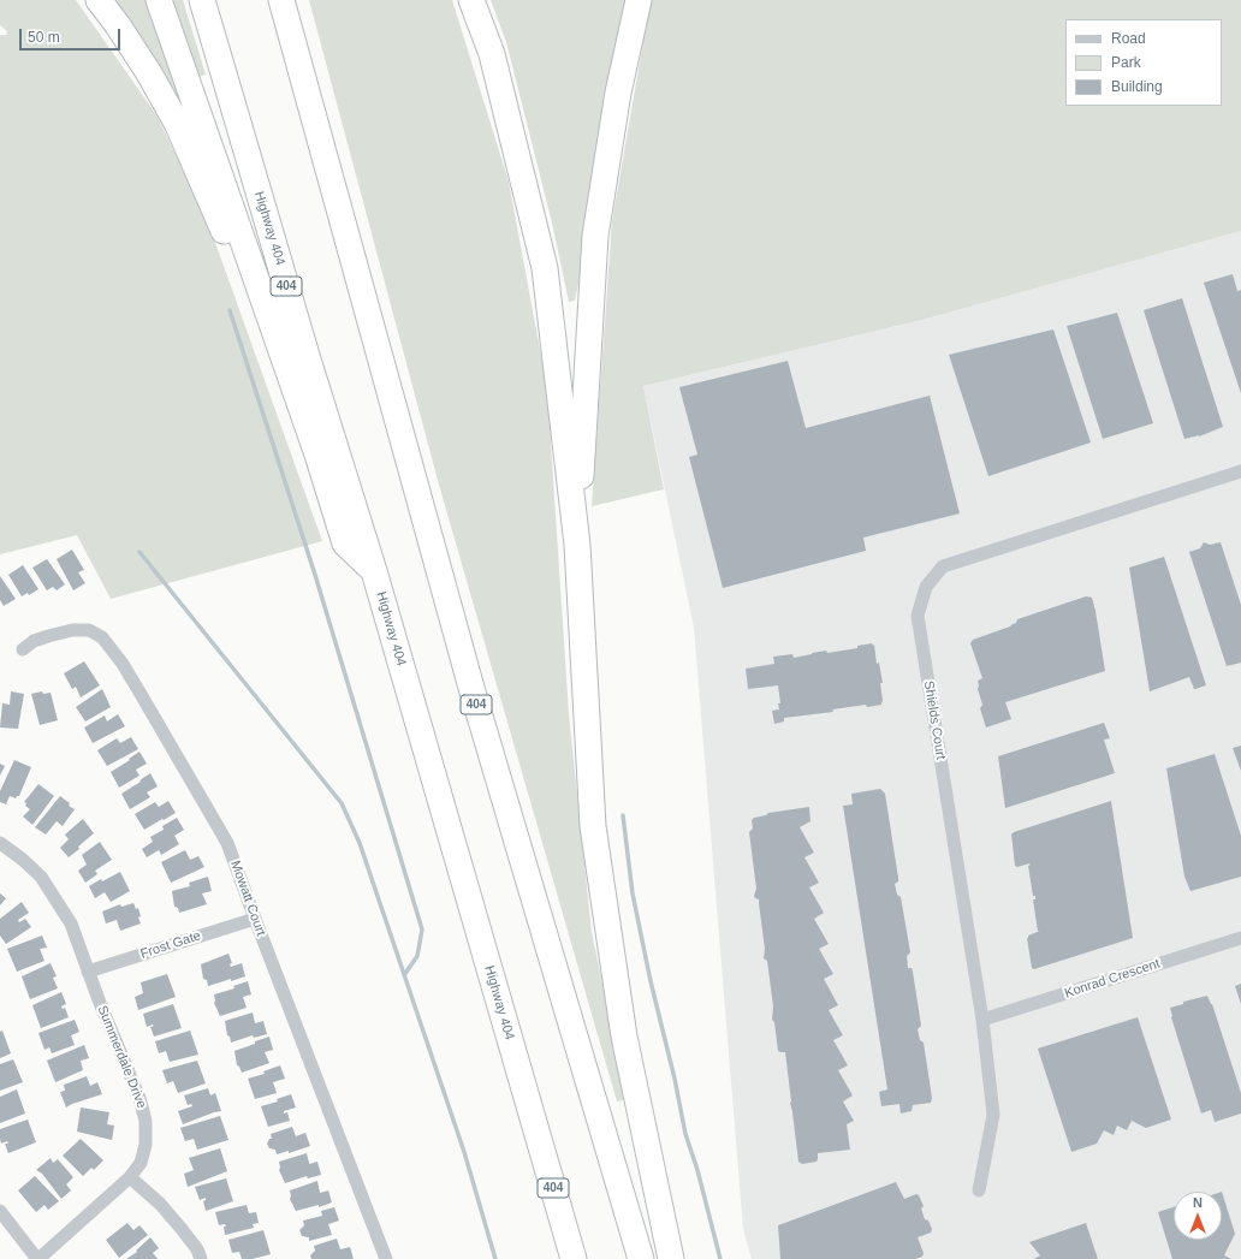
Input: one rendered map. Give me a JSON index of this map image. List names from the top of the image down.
{
  "streets": {
    "highway": ["Highway 404", "404"],
    "street": [
      "Shields Court",
      "Mowatt Court",
      "Frost Gate",
      "Konrad Crescent",
      "Summerdale Drive"
    ]
  },
  "crossings": [
    ["Shields Court", "Konrad Crescent"],
    ["Mowatt Court", "Frost Gate"],
    ["Frost Gate", "Summerdale Drive"]
  ],
  "legend": ["Road", "Park", "Building"],
  "scale_bar": "50 m",
  "north": "top"
}
